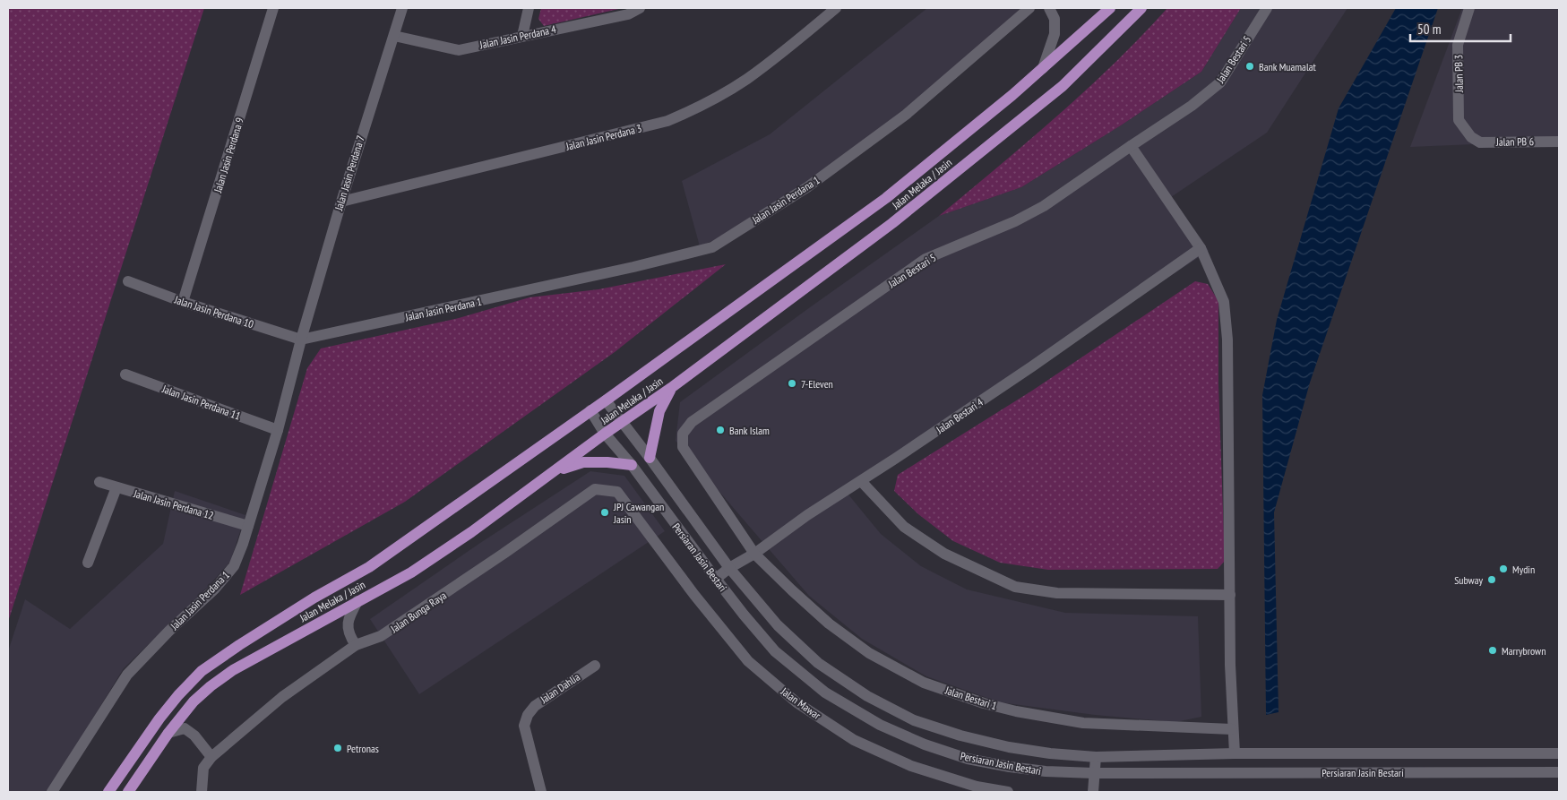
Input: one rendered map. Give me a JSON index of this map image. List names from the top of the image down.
{
  "streets": {
    "main road": ["Jalan Melaka / Jasin"],
    "street": [
      "Jalan Jasin Perdana 4",
      "Jalan Bestari 5",
      "Jalan PB 3",
      "Jalan Jasin Perdana 3",
      "Jalan PB 6",
      "Jalan Jasin Perdana 9",
      "Jalan Jasin Perdana 7",
      "Jalan Jasin Perdana 1",
      "Jalan Jasin Perdana 10",
      "Jalan Jasin Perdana 11",
      "Jalan Bestari 4",
      "Jalan Jasin Perdana 12",
      "Persiaran Jasin Bestari",
      "Jalan Bunga Raya",
      "Jalan Dahlia",
      "Jalan Bestari 1",
      "Jalan Mawar"
    ]
  },
  "crossings": [
    ["Jalan Jasin Perdana 4", "Jalan Jasin Perdana 7"],
    ["Jalan Bestari 5", "Jalan Bestari 4"],
    ["Jalan Bestari 5", "Jalan Bestari 1"],
    ["Jalan PB 3", "Jalan PB 6"],
    ["Jalan Jasin Perdana 3", "Jalan Jasin Perdana 7"],
    ["Jalan Jasin Perdana 9", "Jalan Jasin Perdana 10"],
    ["Jalan Jasin Perdana 7", "Jalan Jasin Perdana 1"],
    ["Jalan Jasin Perdana 7", "Jalan Jasin Perdana 10"],
    ["Jalan Melaka / Jasin", "Persiaran Jasin Bestari"],
    ["Jalan Jasin Perdana 1", "Jalan Jasin Perdana 10"],
    ["Jalan Jasin Perdana 1", "Jalan Jasin Perdana 11"],
    ["Jalan Jasin Perdana 1", "Jalan Jasin Perdana 12"],
    ["Jalan Bestari 4", "Persiaran Jasin Bestari"],
    ["Jalan Bestari 4", "Jalan Bestari 1"],
    ["Jalan Bunga Raya", "Jalan Mawar"]
  ],
  "places": [
    "Bank Muamalat",
    "7-Eleven",
    "Bank Islam",
    "JPJ Cawangan Jasin",
    "Mydin",
    "Subway",
    "Marrybrown",
    "Petronas"
  ],
  "scale_bar": "50 m"
}
